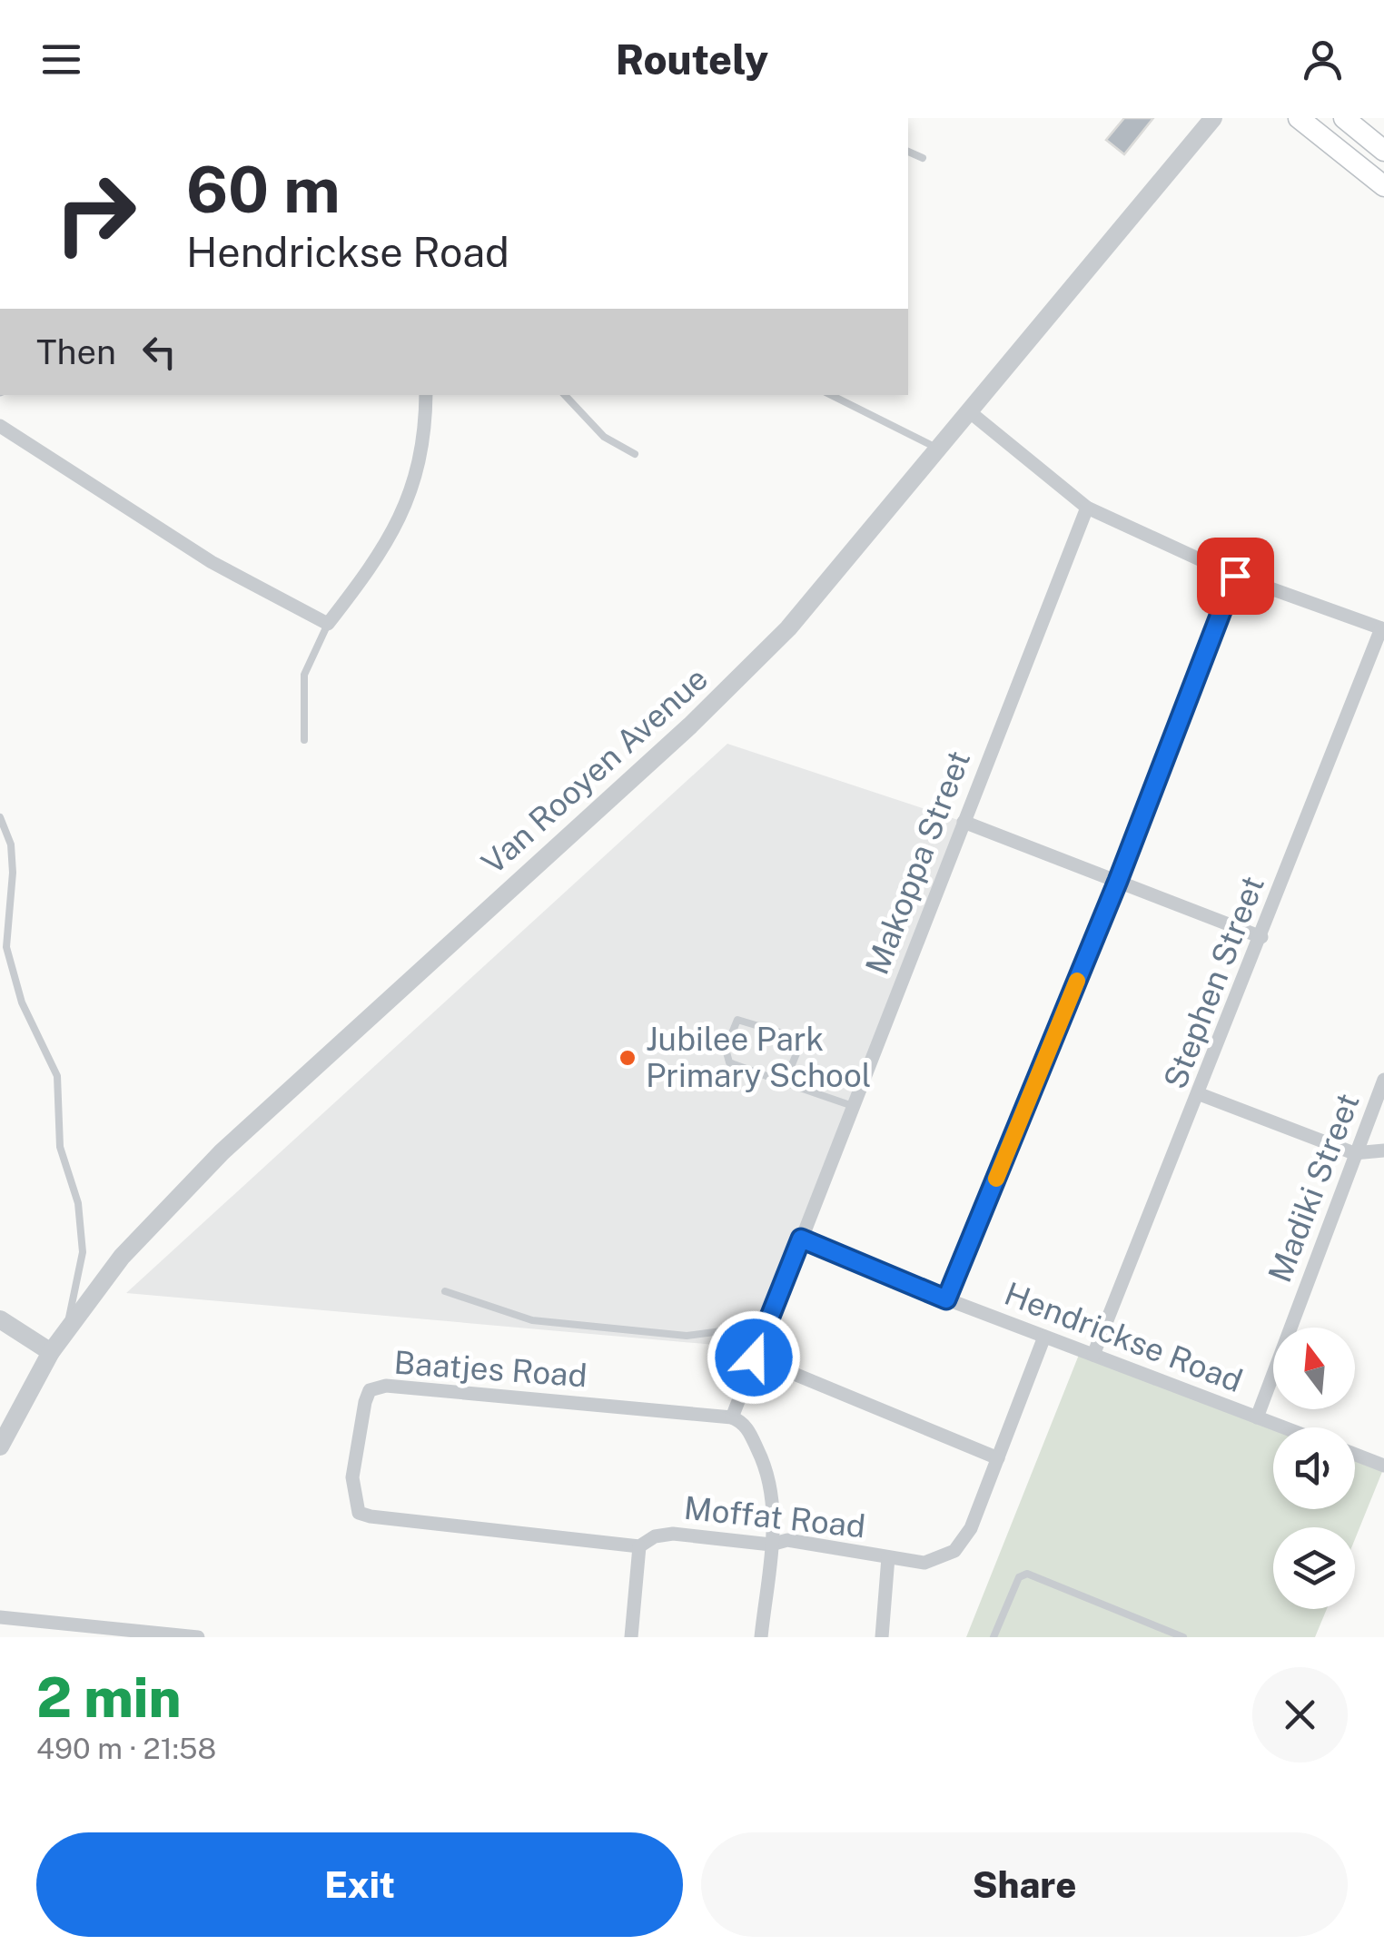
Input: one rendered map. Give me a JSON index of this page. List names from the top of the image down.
{
  "streets": {
    "street": [
      "Van Rooyen Avenue",
      "Makoppa Street",
      "Stephen Street",
      "Madiki Street",
      "Hendrickse Road",
      "Baatjes Road",
      "Moffat Road"
    ]
  },
  "crossings": [
    ["Makoppa Street", "Hendrickse Road"],
    ["Makoppa Street", "Baatjes Road"],
    ["Stephen Street", "Hendrickse Road"],
    ["Madiki Street", "Hendrickse Road"],
    ["Hendrickse Road", "Moffat Road"],
    ["Baatjes Road", "Moffat Road"]
  ],
  "places": ["Jubilee Park Primary School"],
  "north": "top",
  "page": {
    "header": "Routely",
    "turn": ["60 m", "Hendrickse Road"],
    "then": "Then",
    "heading": ["2 min", "490 m · 21:58"],
    "buttons": ["Exit", "Share"]
  }
}
